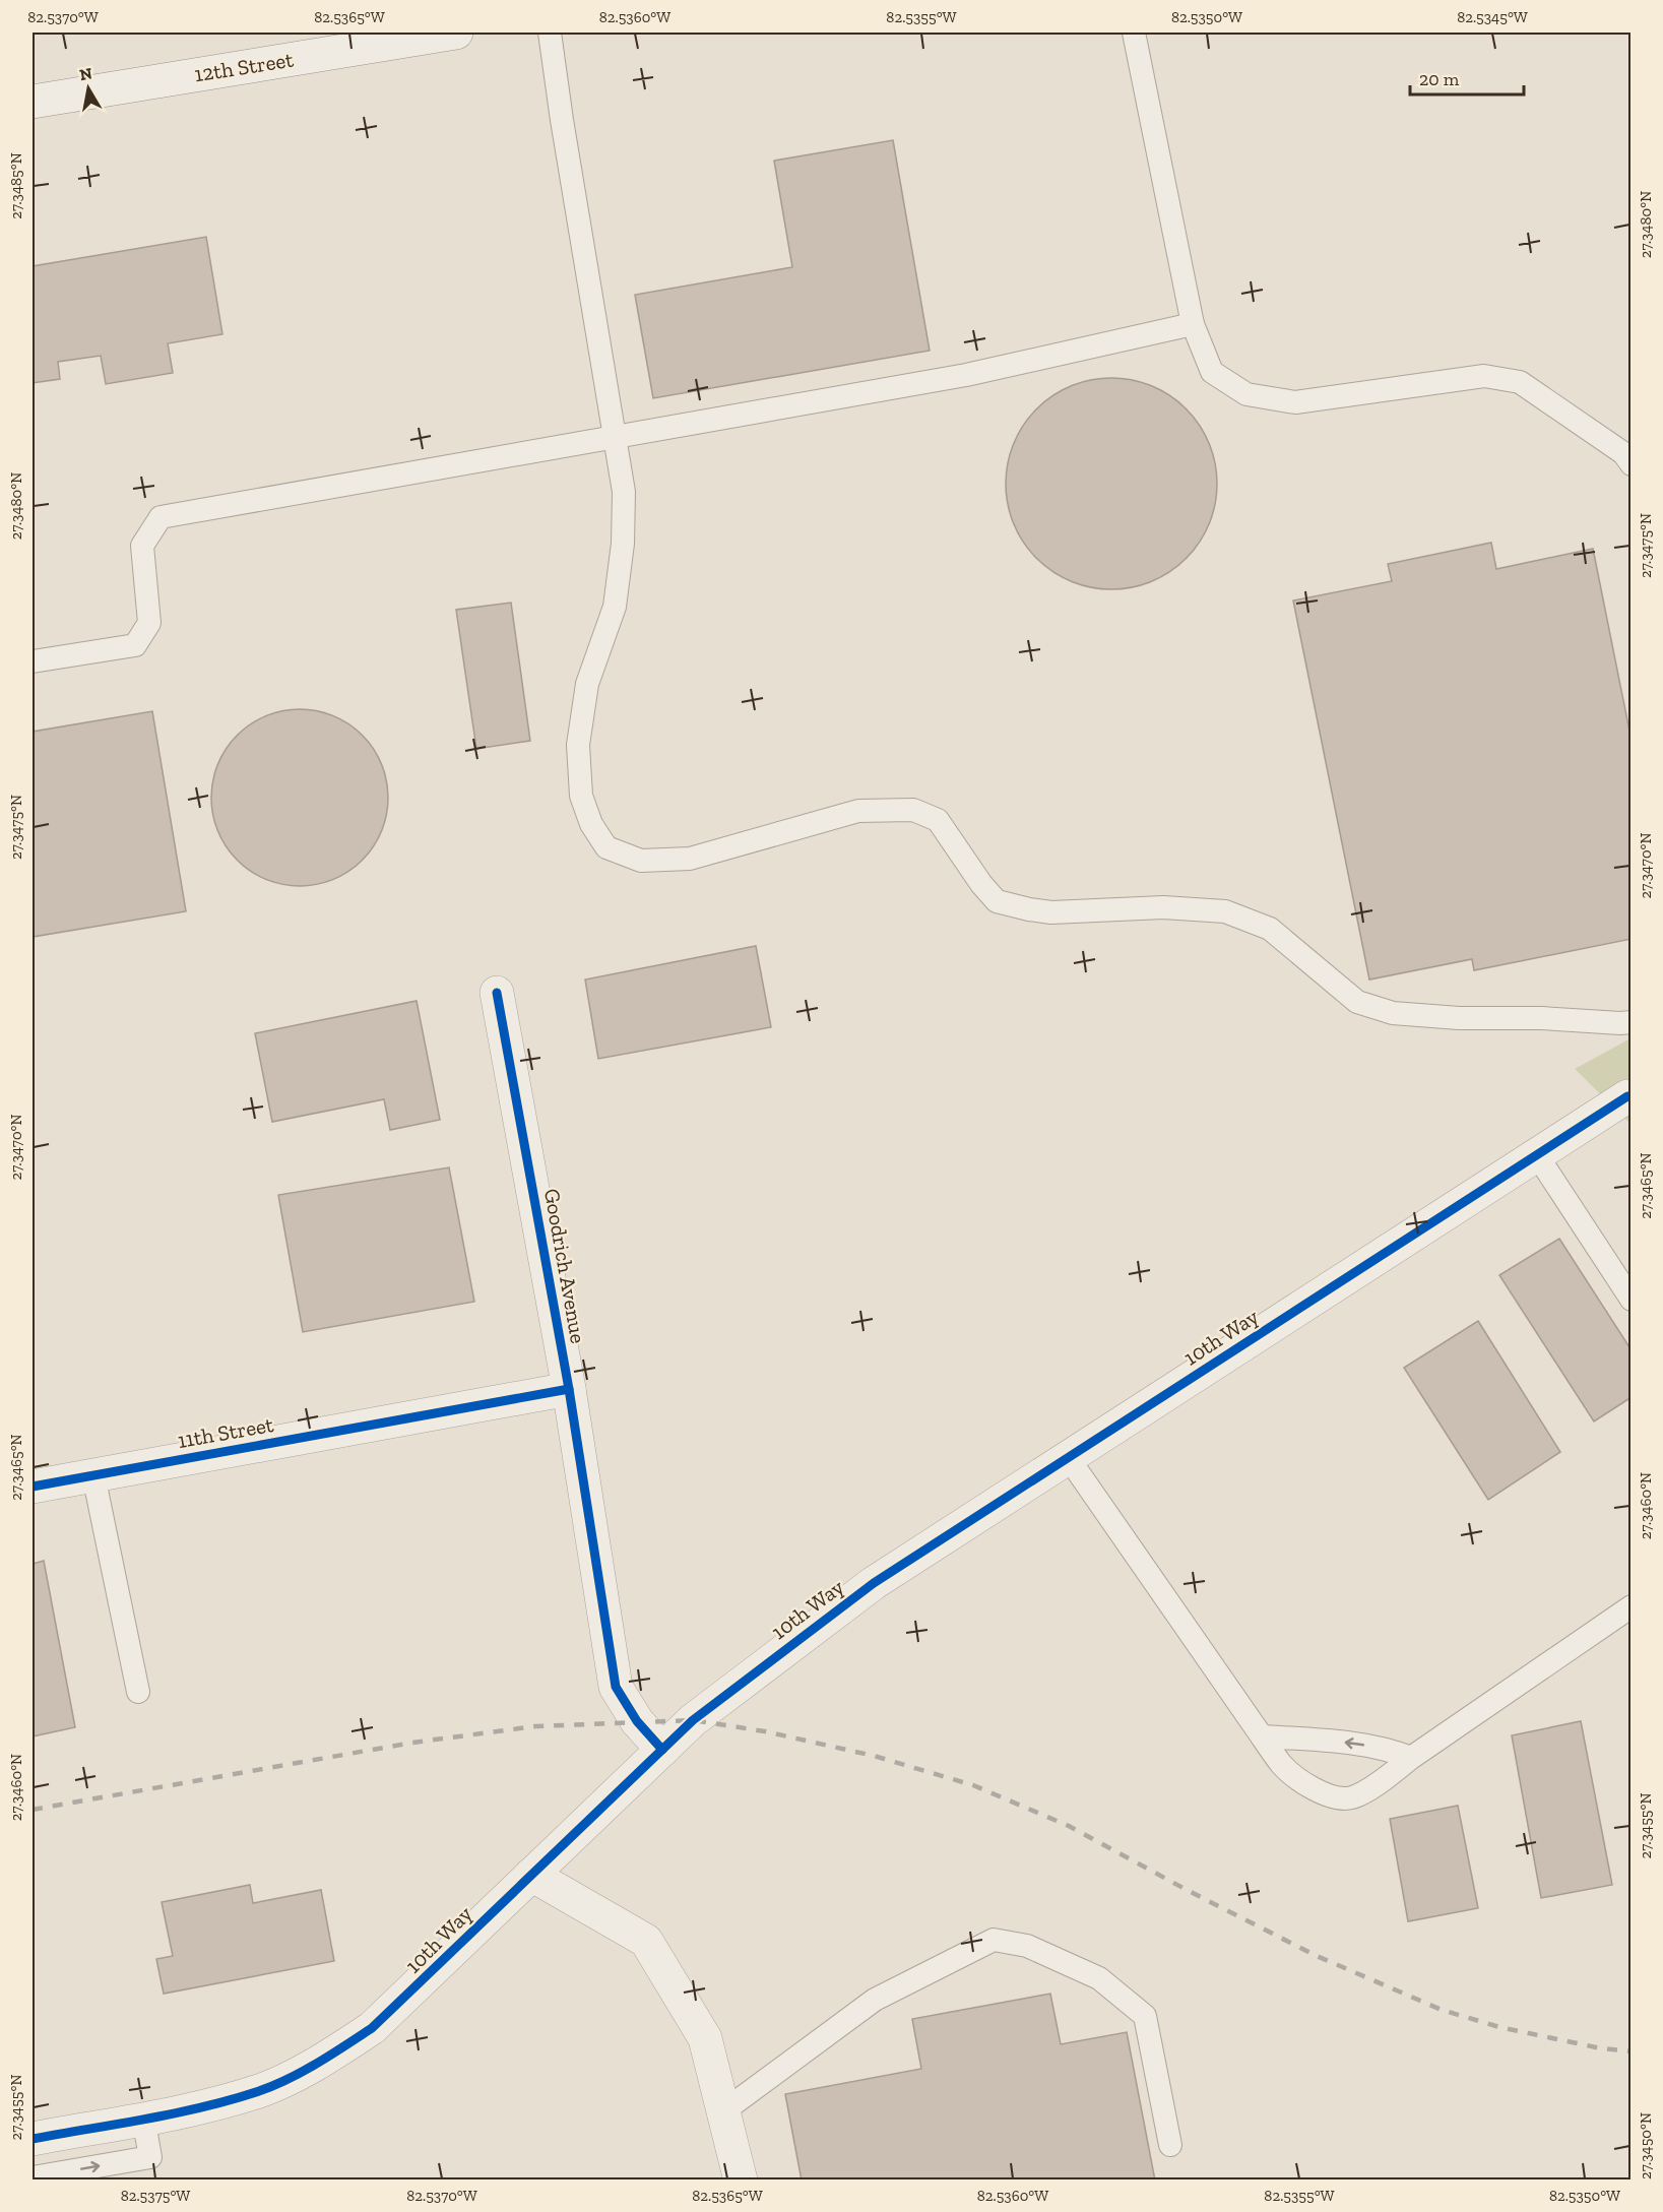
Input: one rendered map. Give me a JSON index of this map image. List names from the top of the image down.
{
  "streets": {
    "street": [
      "12th Street",
      "Goodrich Avenue",
      "10th Way",
      "11th Street"
    ]
  },
  "crossings": [
    ["Goodrich Avenue", "10th Way"],
    ["Goodrich Avenue", "11th Street"]
  ],
  "scale_bar": "20 m",
  "north": "top",
  "coordinates": [
    "82.5370°W",
    "82.5365°W",
    "82.5360°W",
    "82.5355°W",
    "82.5350°W",
    "82.5345°W",
    "27.3485°N",
    "27.3480°N",
    "27.3475°N",
    "27.3470°N",
    "27.3465°N",
    "27.3460°N",
    "27.3455°N",
    "27.3450°N",
    "82.5375°W"
  ]
}
